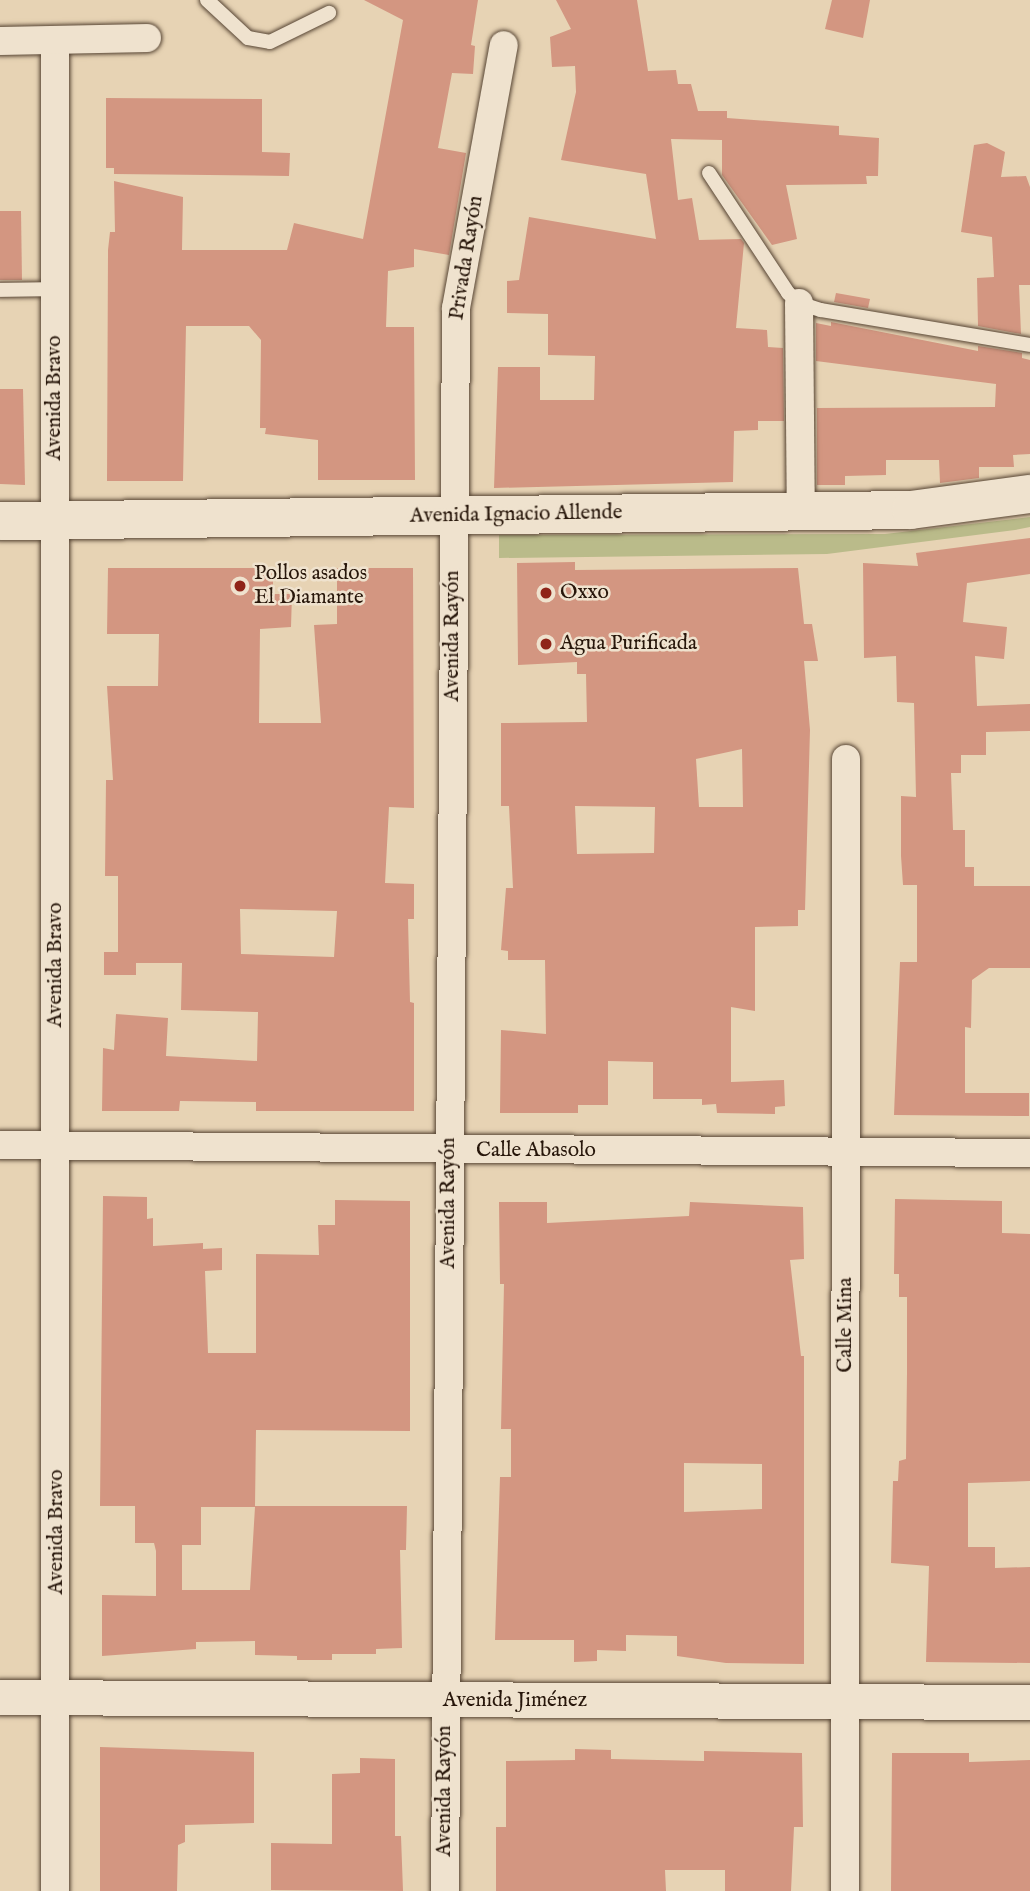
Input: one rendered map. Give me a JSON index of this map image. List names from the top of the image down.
{
  "streets": {
    "main road": ["Avenida Ignacio Allende"],
    "street": [
      "Privada Rayón",
      "Avenida Bravo",
      "Avenida Rayón",
      "Calle Abasolo",
      "Calle Mina",
      "Avenida Jiménez"
    ]
  },
  "crossings": [
    ["Privada Rayón", "Avenida Ignacio Allende"],
    ["Privada Rayón", "Avenida Rayón"],
    ["Avenida Bravo", "Avenida Ignacio Allende"],
    ["Avenida Bravo", "Calle Abasolo"],
    ["Avenida Bravo", "Avenida Jiménez"],
    ["Avenida Ignacio Allende", "Avenida Rayón"],
    ["Avenida Rayón", "Calle Abasolo"],
    ["Avenida Rayón", "Avenida Jiménez"],
    ["Calle Abasolo", "Calle Mina"],
    ["Calle Mina", "Avenida Jiménez"]
  ],
  "places": ["Pollos asados El Diamante", "Oxxo", "Agua Purificada"]
}
